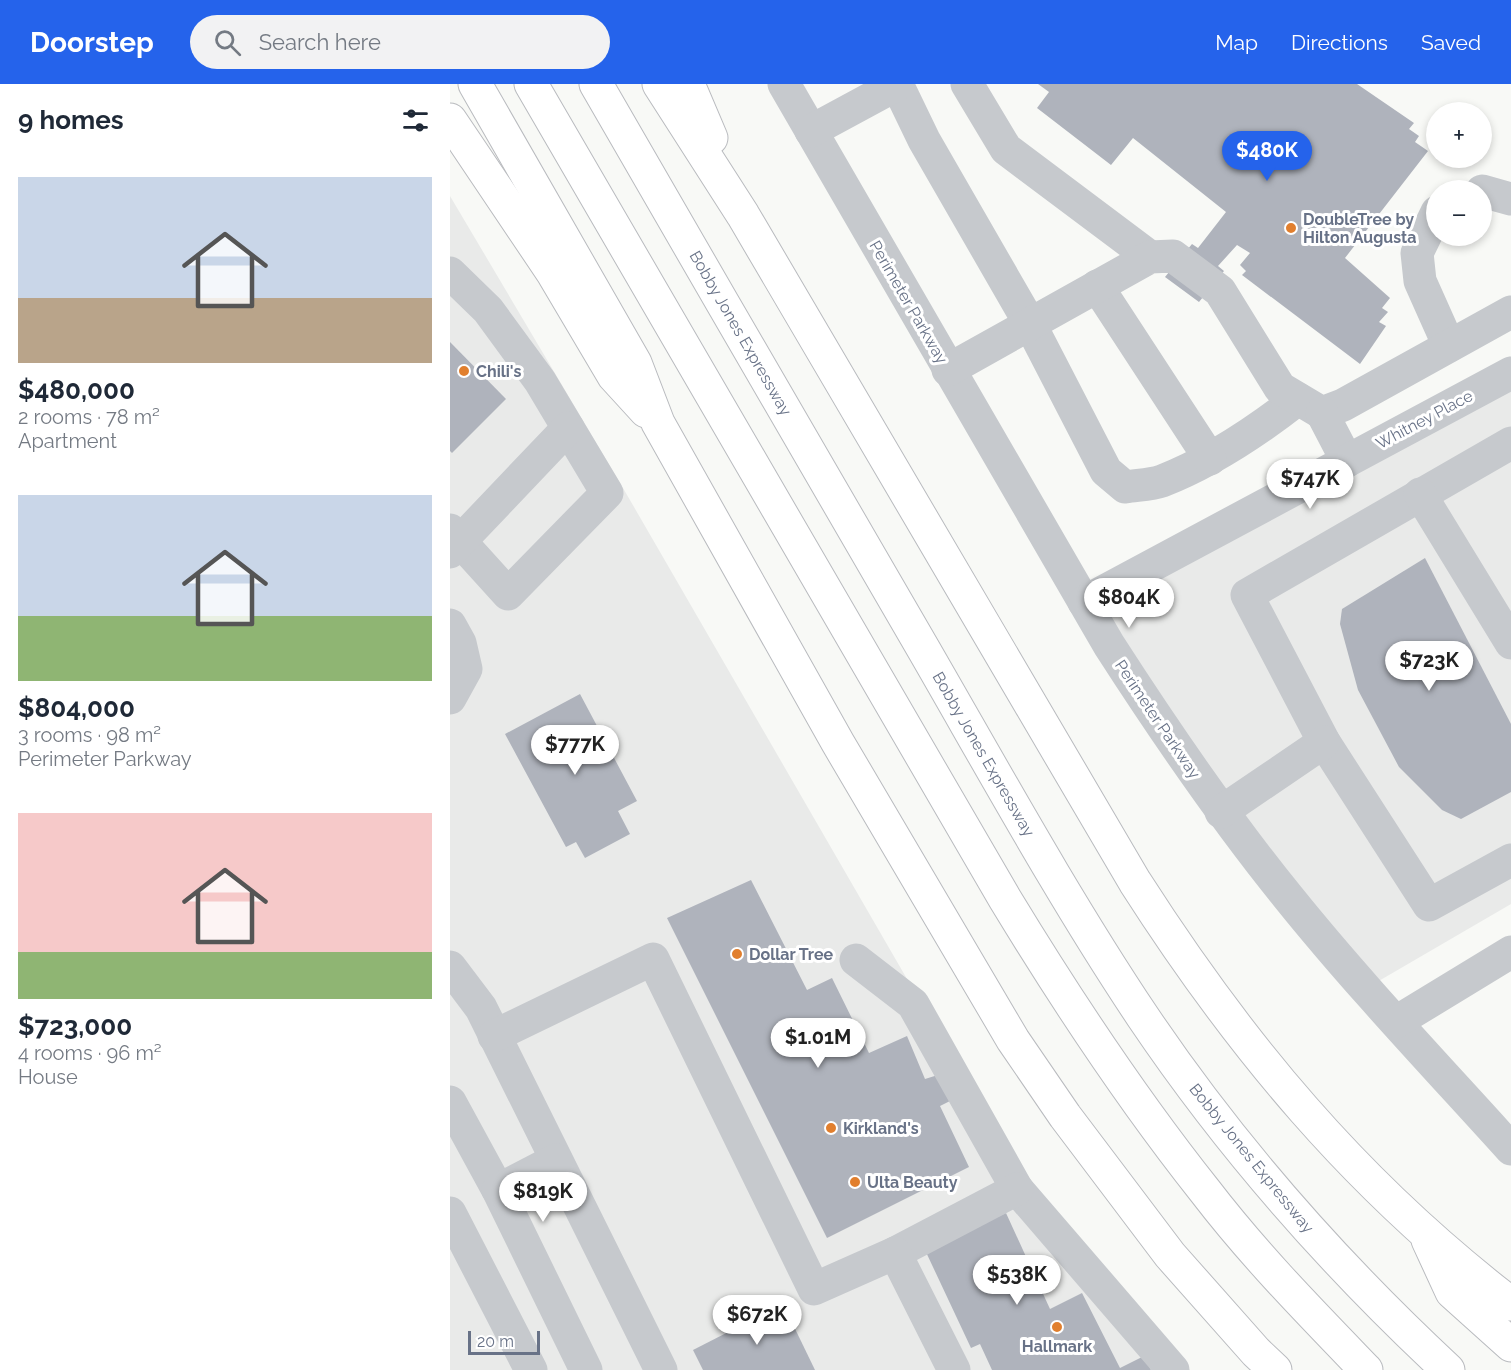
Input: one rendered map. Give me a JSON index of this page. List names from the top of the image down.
{
  "streets": {
    "highway": ["Bobby Jones Expressway"],
    "street": ["Perimeter Parkway", "Whitney Place"]
  },
  "crossings": [
    ["Perimeter Parkway", "Whitney Place"]
  ],
  "places": [
    "DoubleTree by Hilton Augusta",
    "Chili's",
    "Dollar Tree",
    "Kirkland's",
    "Ulta Beauty",
    "Hallmark"
  ],
  "scale_bar": "20 m",
  "page": {
    "header": "Doorstep",
    "search": "Search here",
    "nav": ["Map", "Directions", "Saved"],
    "heading": "9 homes",
    "map_buttons": ["+", "−"],
    "price": [
      "$480K",
      "$747K",
      "$804K",
      "$723K",
      "$777K",
      "$1.01M",
      "$819K",
      "$538K",
      "$672K"
    ],
    "list": [
      {
        "name": "$480,000",
        "note": "2 rooms · 78 m² · Apartment"
      },
      {
        "name": "$804,000",
        "note": "3 rooms · 98 m² · Perimeter Parkway"
      },
      {
        "name": "$723,000",
        "note": "4 rooms · 96 m² · House"
      }
    ],
    "scale": "20 m"
  }
}
